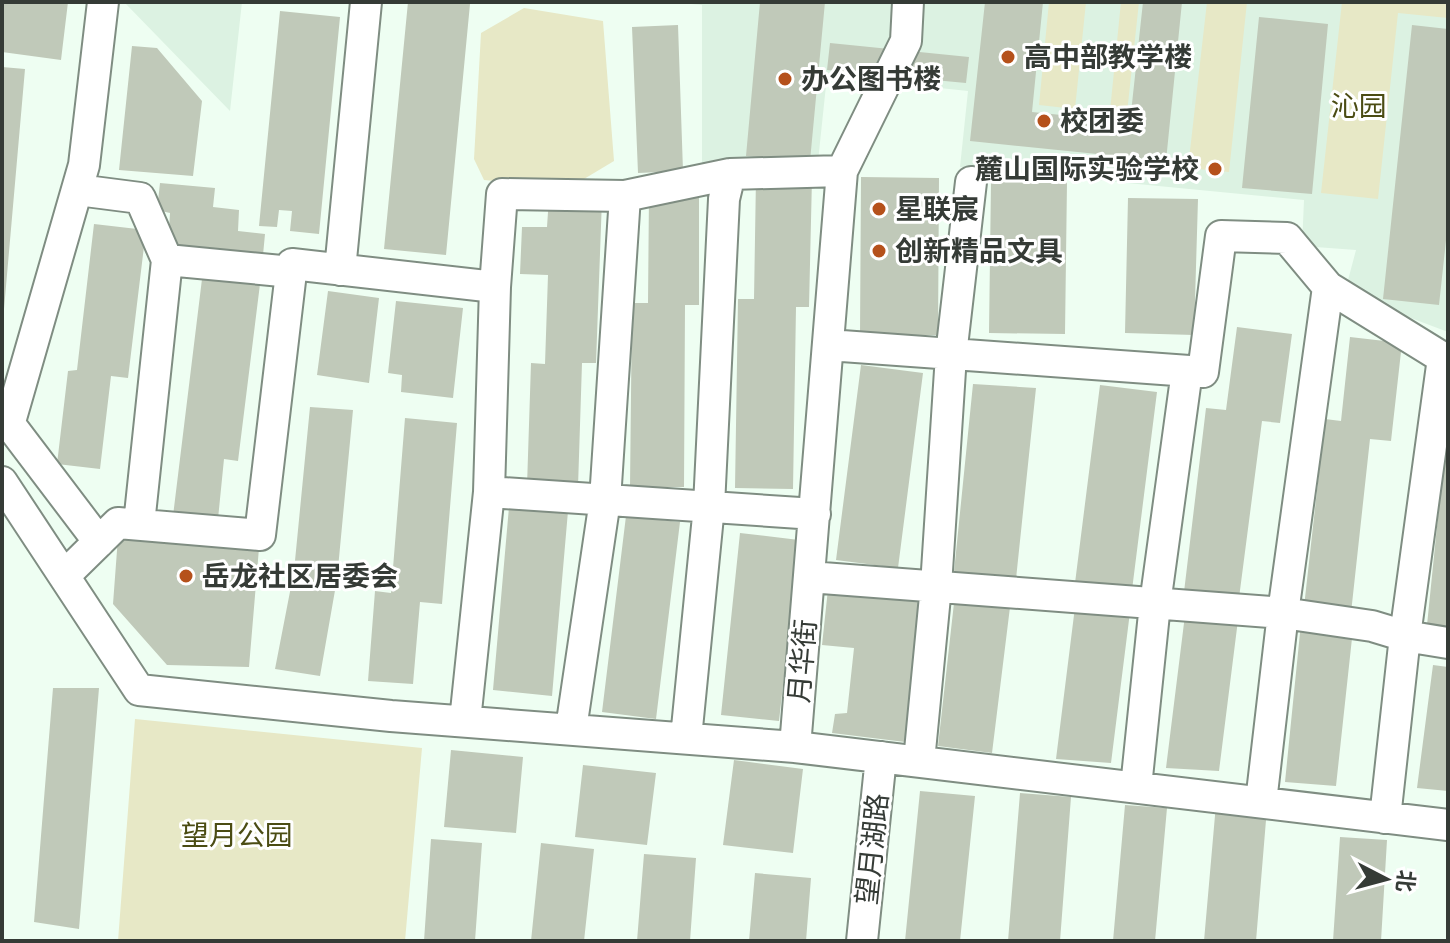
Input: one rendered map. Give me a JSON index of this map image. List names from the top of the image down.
{
  "streets": {
    "street": ["月华街", "望月湖路"]
  },
  "parks": ["沁园", "望月公园"],
  "places": [
    "高中部教学楼",
    "办公图书楼",
    "校团委",
    "麓山国际实验学校",
    "星联宸",
    "创新精品文具",
    "岳龙社区居委会"
  ],
  "north": "right"
}
